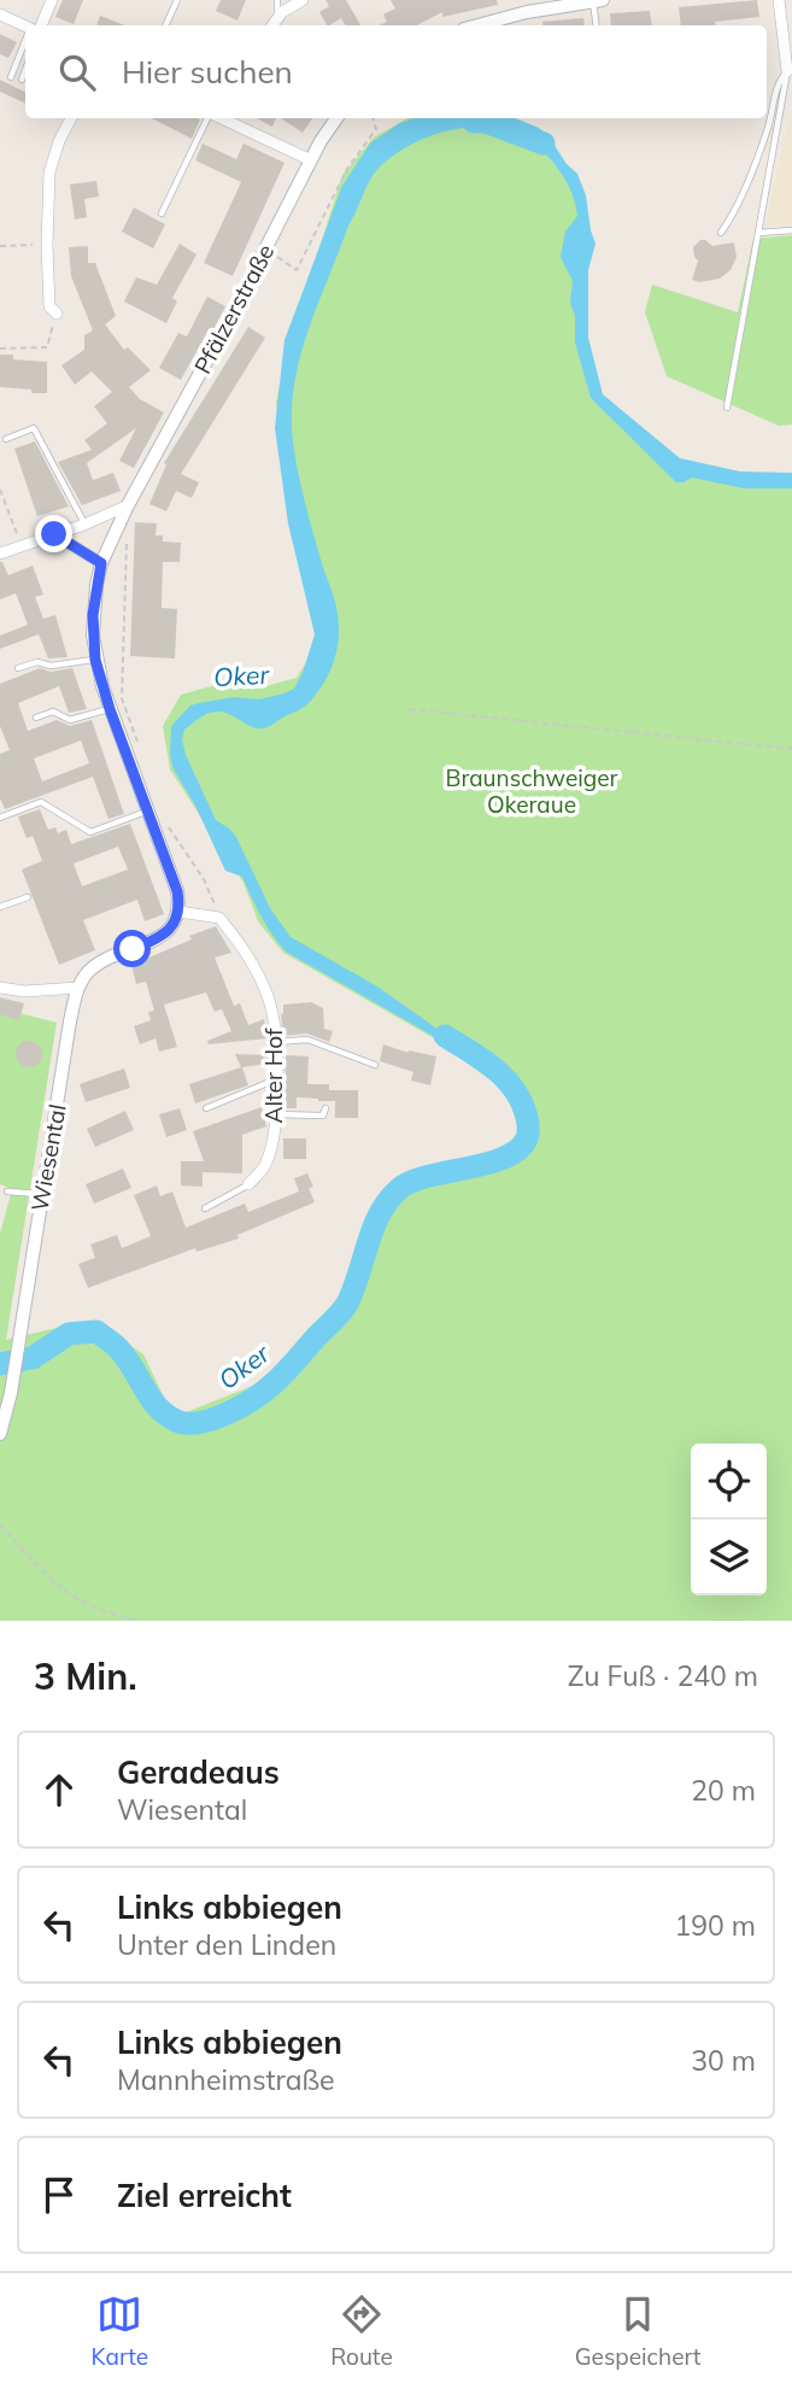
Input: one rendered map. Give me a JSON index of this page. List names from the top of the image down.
{
  "streets": {
    "street": ["Pfälzerstraße", "Alter Hof", "Wiesental"]
  },
  "water": ["Oker"],
  "parks": ["Braunschweiger Okeraue"],
  "page": {
    "search": "Hier suchen",
    "heading": ["3 Min.", "Zu Fuß · 240 m"],
    "list": [
      ["Geradeaus", "Wiesental", "20 m"],
      ["Links abbiegen", "Unter den Linden", "190 m"],
      ["Links abbiegen", "Mannheimstraße", "30 m"],
      "Ziel erreicht"
    ],
    "nav": ["Karte", "Route", "Gespeichert"]
  }
}
